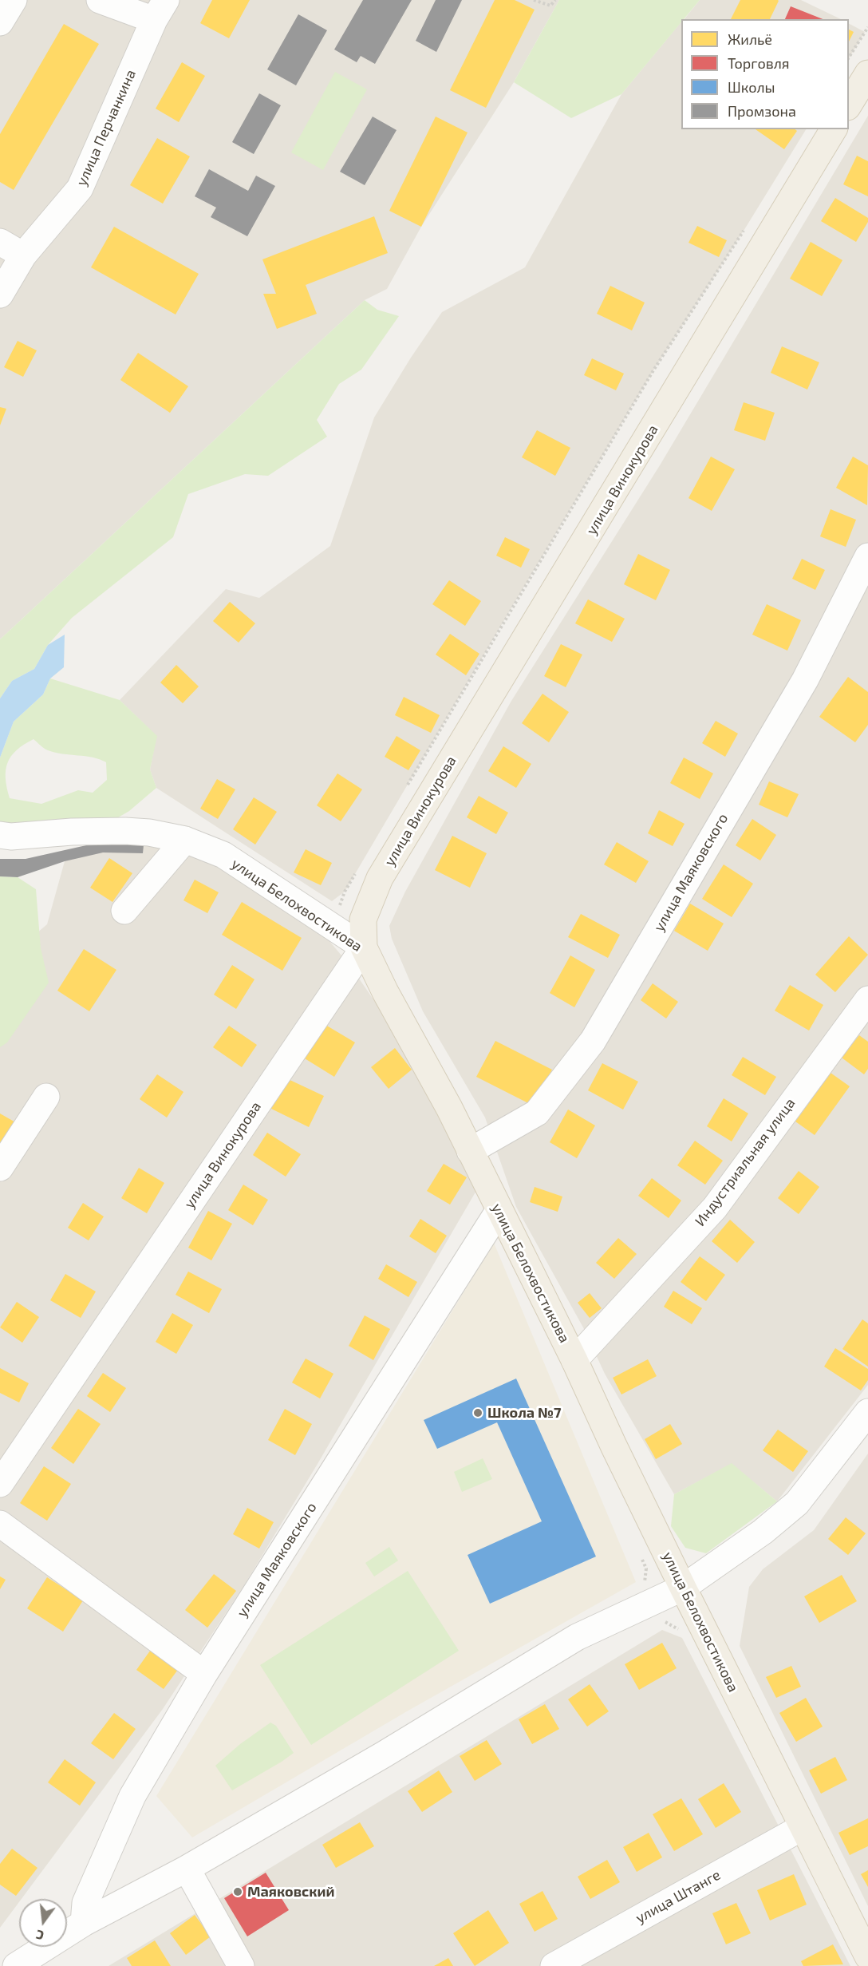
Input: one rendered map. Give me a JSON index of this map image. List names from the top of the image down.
{
  "streets": {
    "main road": ["улица Винокурова", "улица Белохвостикова"],
    "street": [
      "улица Перчанкина",
      "улица Маяковского",
      "Индустриальная улица",
      "улица Штанге"
    ]
  },
  "crossings": [
    ["улица Винокурова", "улица Белохвостикова"],
    ["улица Маяковского", "улица Белохвостикова"],
    ["улица Белохвостикова", "Индустриальная улица"],
    ["улица Белохвостикова", "улица Штанге"]
  ],
  "places": ["Школа №7", "Маяковский"],
  "legend": [
    "Жильё",
    "Торговля",
    "Школы",
    "Промзона"
  ],
  "north": "bottom"
}
